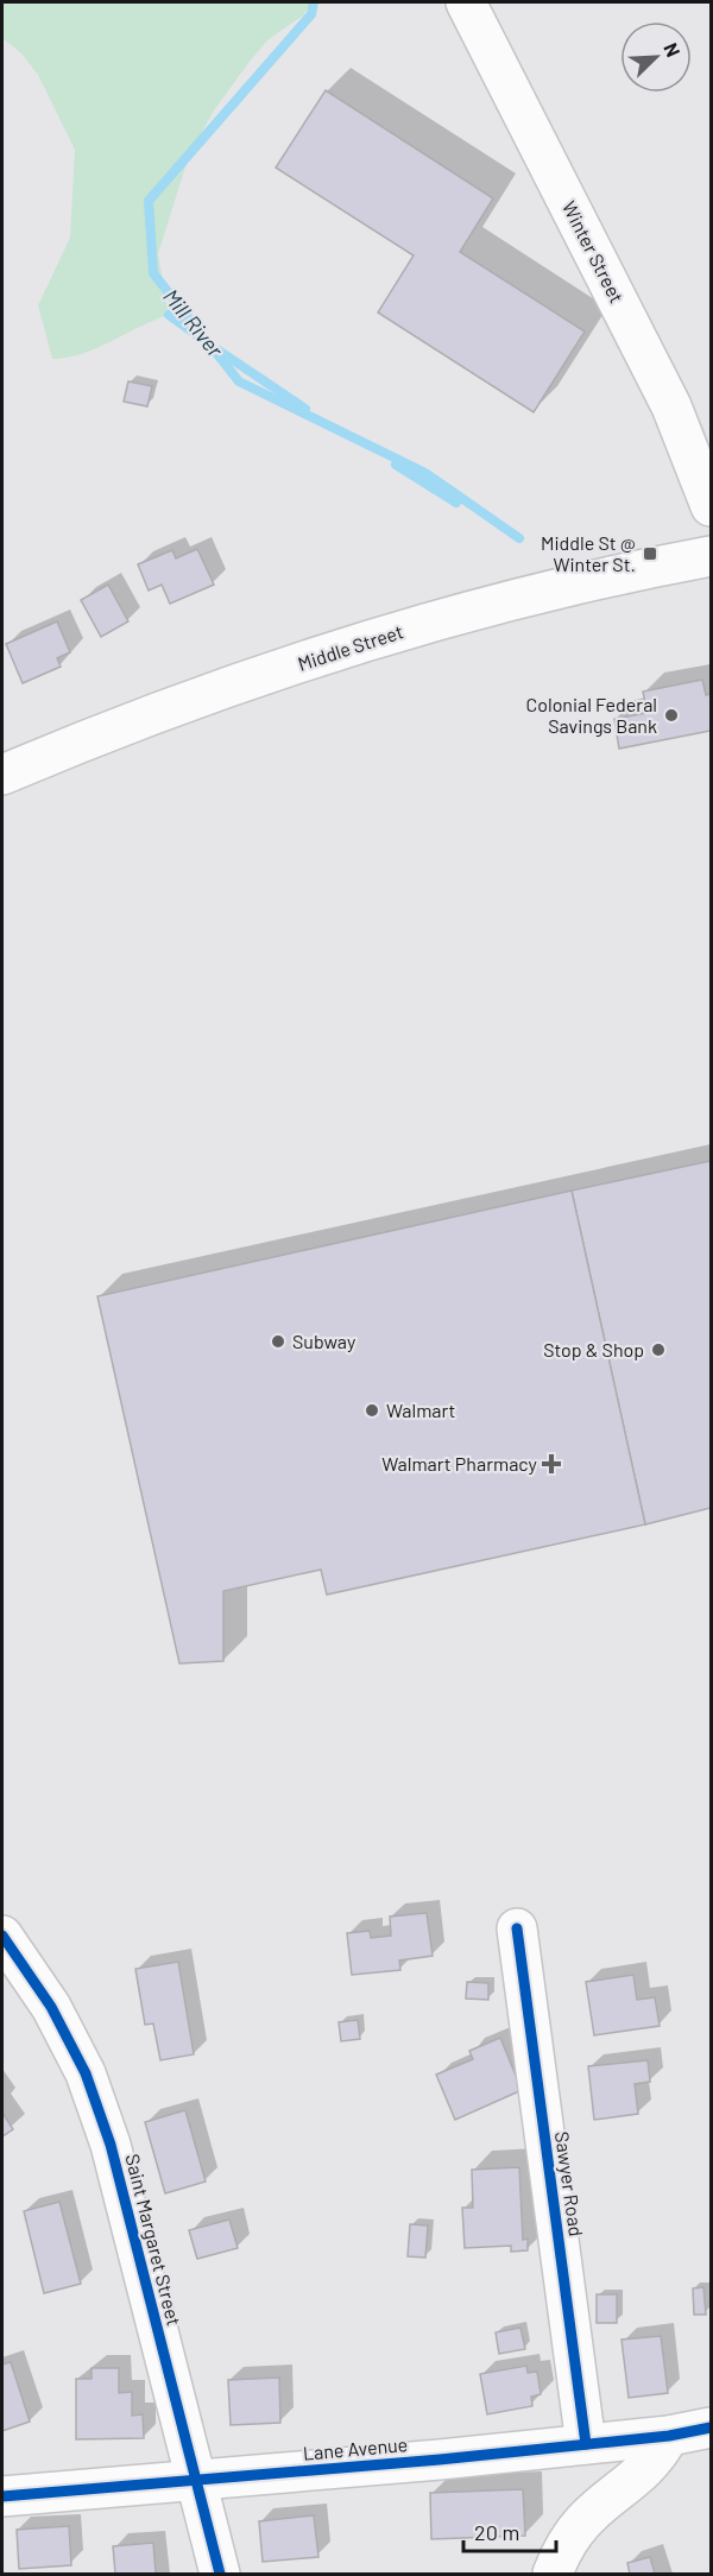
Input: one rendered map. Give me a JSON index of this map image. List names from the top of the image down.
{
  "streets": {
    "street": [
      "Winter Street",
      "Middle Street",
      "Sawyer Road",
      "Saint Margaret Street",
      "Lane Avenue"
    ]
  },
  "crossings": [
    ["Sawyer Road", "Lane Avenue"],
    ["Saint Margaret Street", "Lane Avenue"]
  ],
  "water": ["Mill River"],
  "places": {
    "transit": ["Middle St @ Winter St."],
    "other": [
      "Colonial Federal Savings Bank",
      "Subway",
      "Stop & Shop",
      "Walmart"
    ],
    "health": ["Walmart Pharmacy"]
  },
  "scale_bar": "20 m",
  "north": "top right"
}
